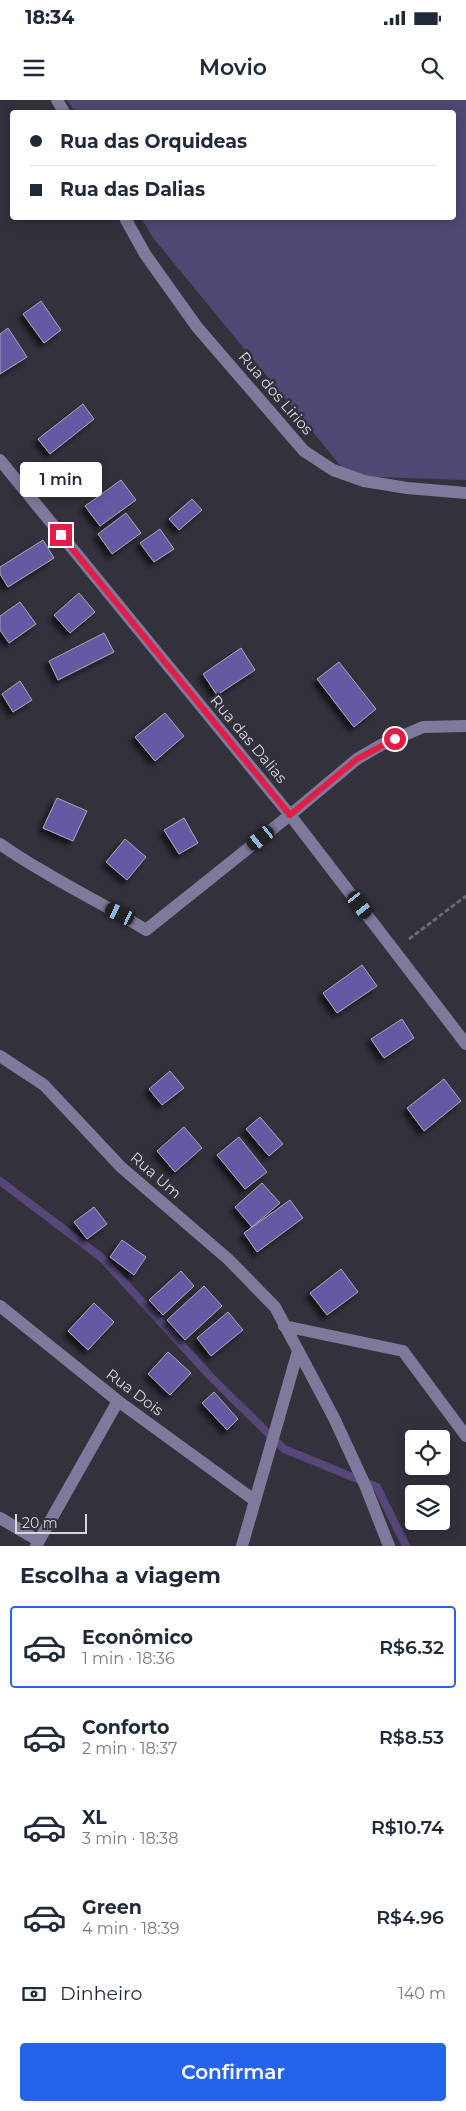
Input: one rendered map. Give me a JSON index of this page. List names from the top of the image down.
{
  "streets": {
    "street": [
      "Rua dos Lirios",
      "Rua das Dalias",
      "Rua Um",
      "Rua Dois"
    ]
  },
  "scale_bar": "20 m",
  "page": {
    "status": "18:34",
    "header": "Movio",
    "banner": ["Rua das Orquideas", "Rua das Dalias"],
    "bubble": "1 min",
    "scale": "20 m",
    "heading": "Escolha a viagem",
    "list": [
      {
        "name": "Econômico",
        "note": "1 min · 18:36",
        "value": "R$6.32"
      },
      {
        "name": "Conforto",
        "note": "2 min · 18:37",
        "value": "R$8.53"
      },
      {
        "name": "XL",
        "note": "3 min · 18:38",
        "value": "R$10.74"
      },
      {
        "name": "Green",
        "note": "4 min · 18:39",
        "value": "R$4.96"
      }
    ],
    "pay": ["Dinheiro", "140 m"],
    "buttons": "Confirmar"
  }
}
